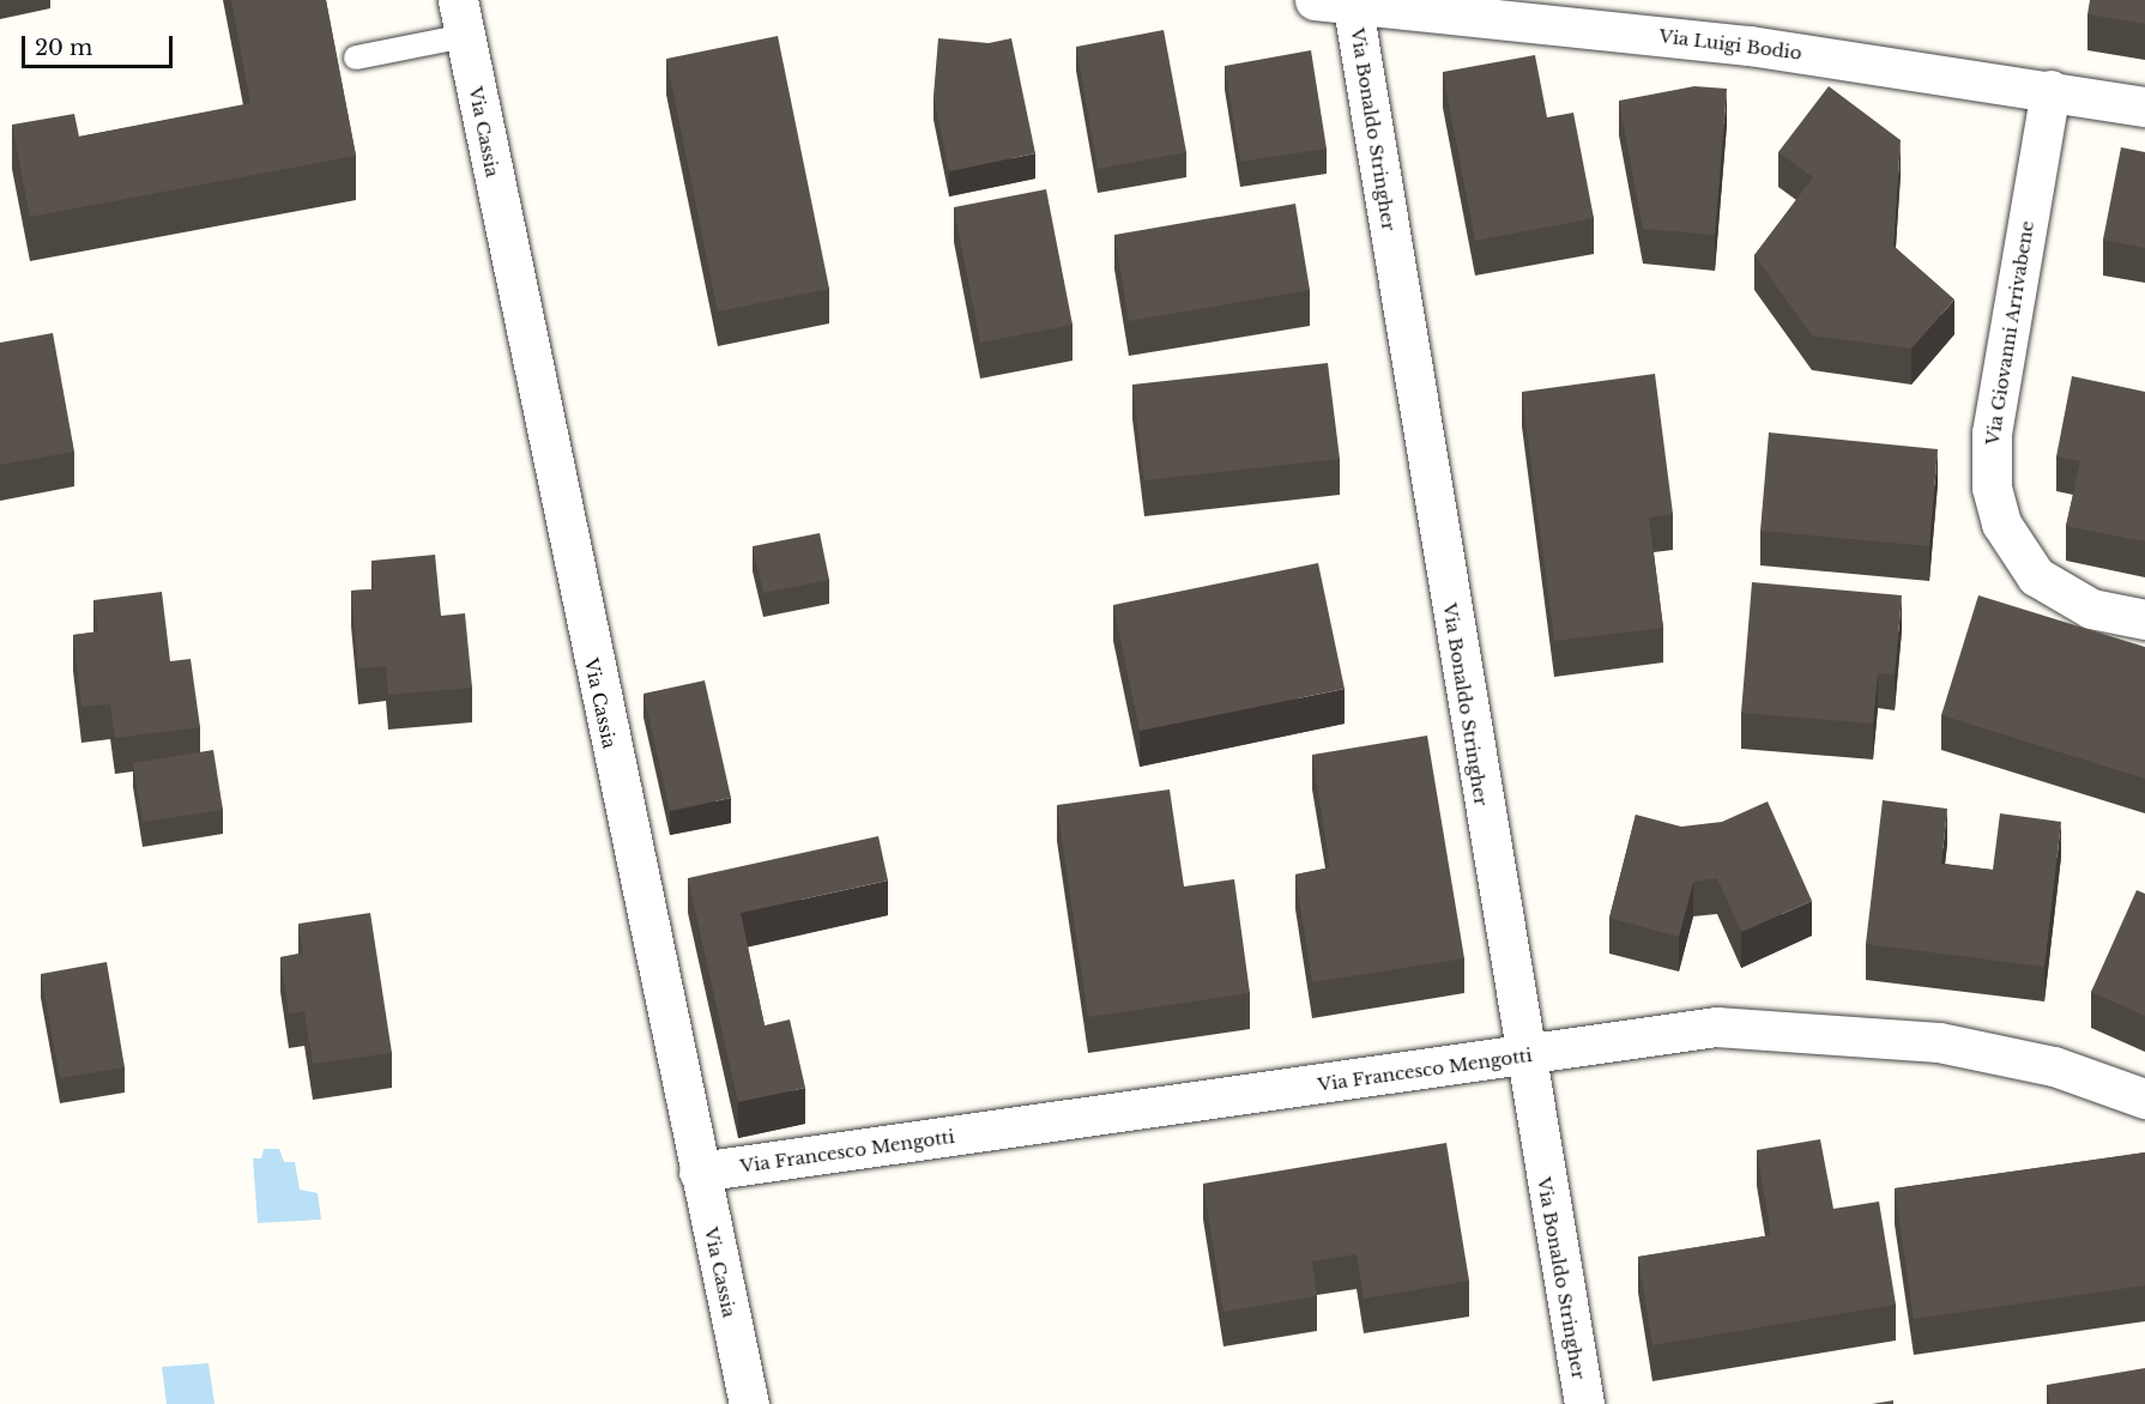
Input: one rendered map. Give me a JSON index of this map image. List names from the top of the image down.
{
  "streets": {
    "street": [
      "Via Luigi Bodio",
      "Via Bonaldo Stringher",
      "Via Cassia",
      "Via Giovanni Arrivabene",
      "Via Francesco Mengotti"
    ]
  },
  "crossings": [
    ["Via Luigi Bodio", "Via Bonaldo Stringher"],
    ["Via Luigi Bodio", "Via Giovanni Arrivabene"],
    ["Via Bonaldo Stringher", "Via Francesco Mengotti"],
    ["Via Cassia", "Via Francesco Mengotti"]
  ],
  "scale_bar": "20 m"
}
